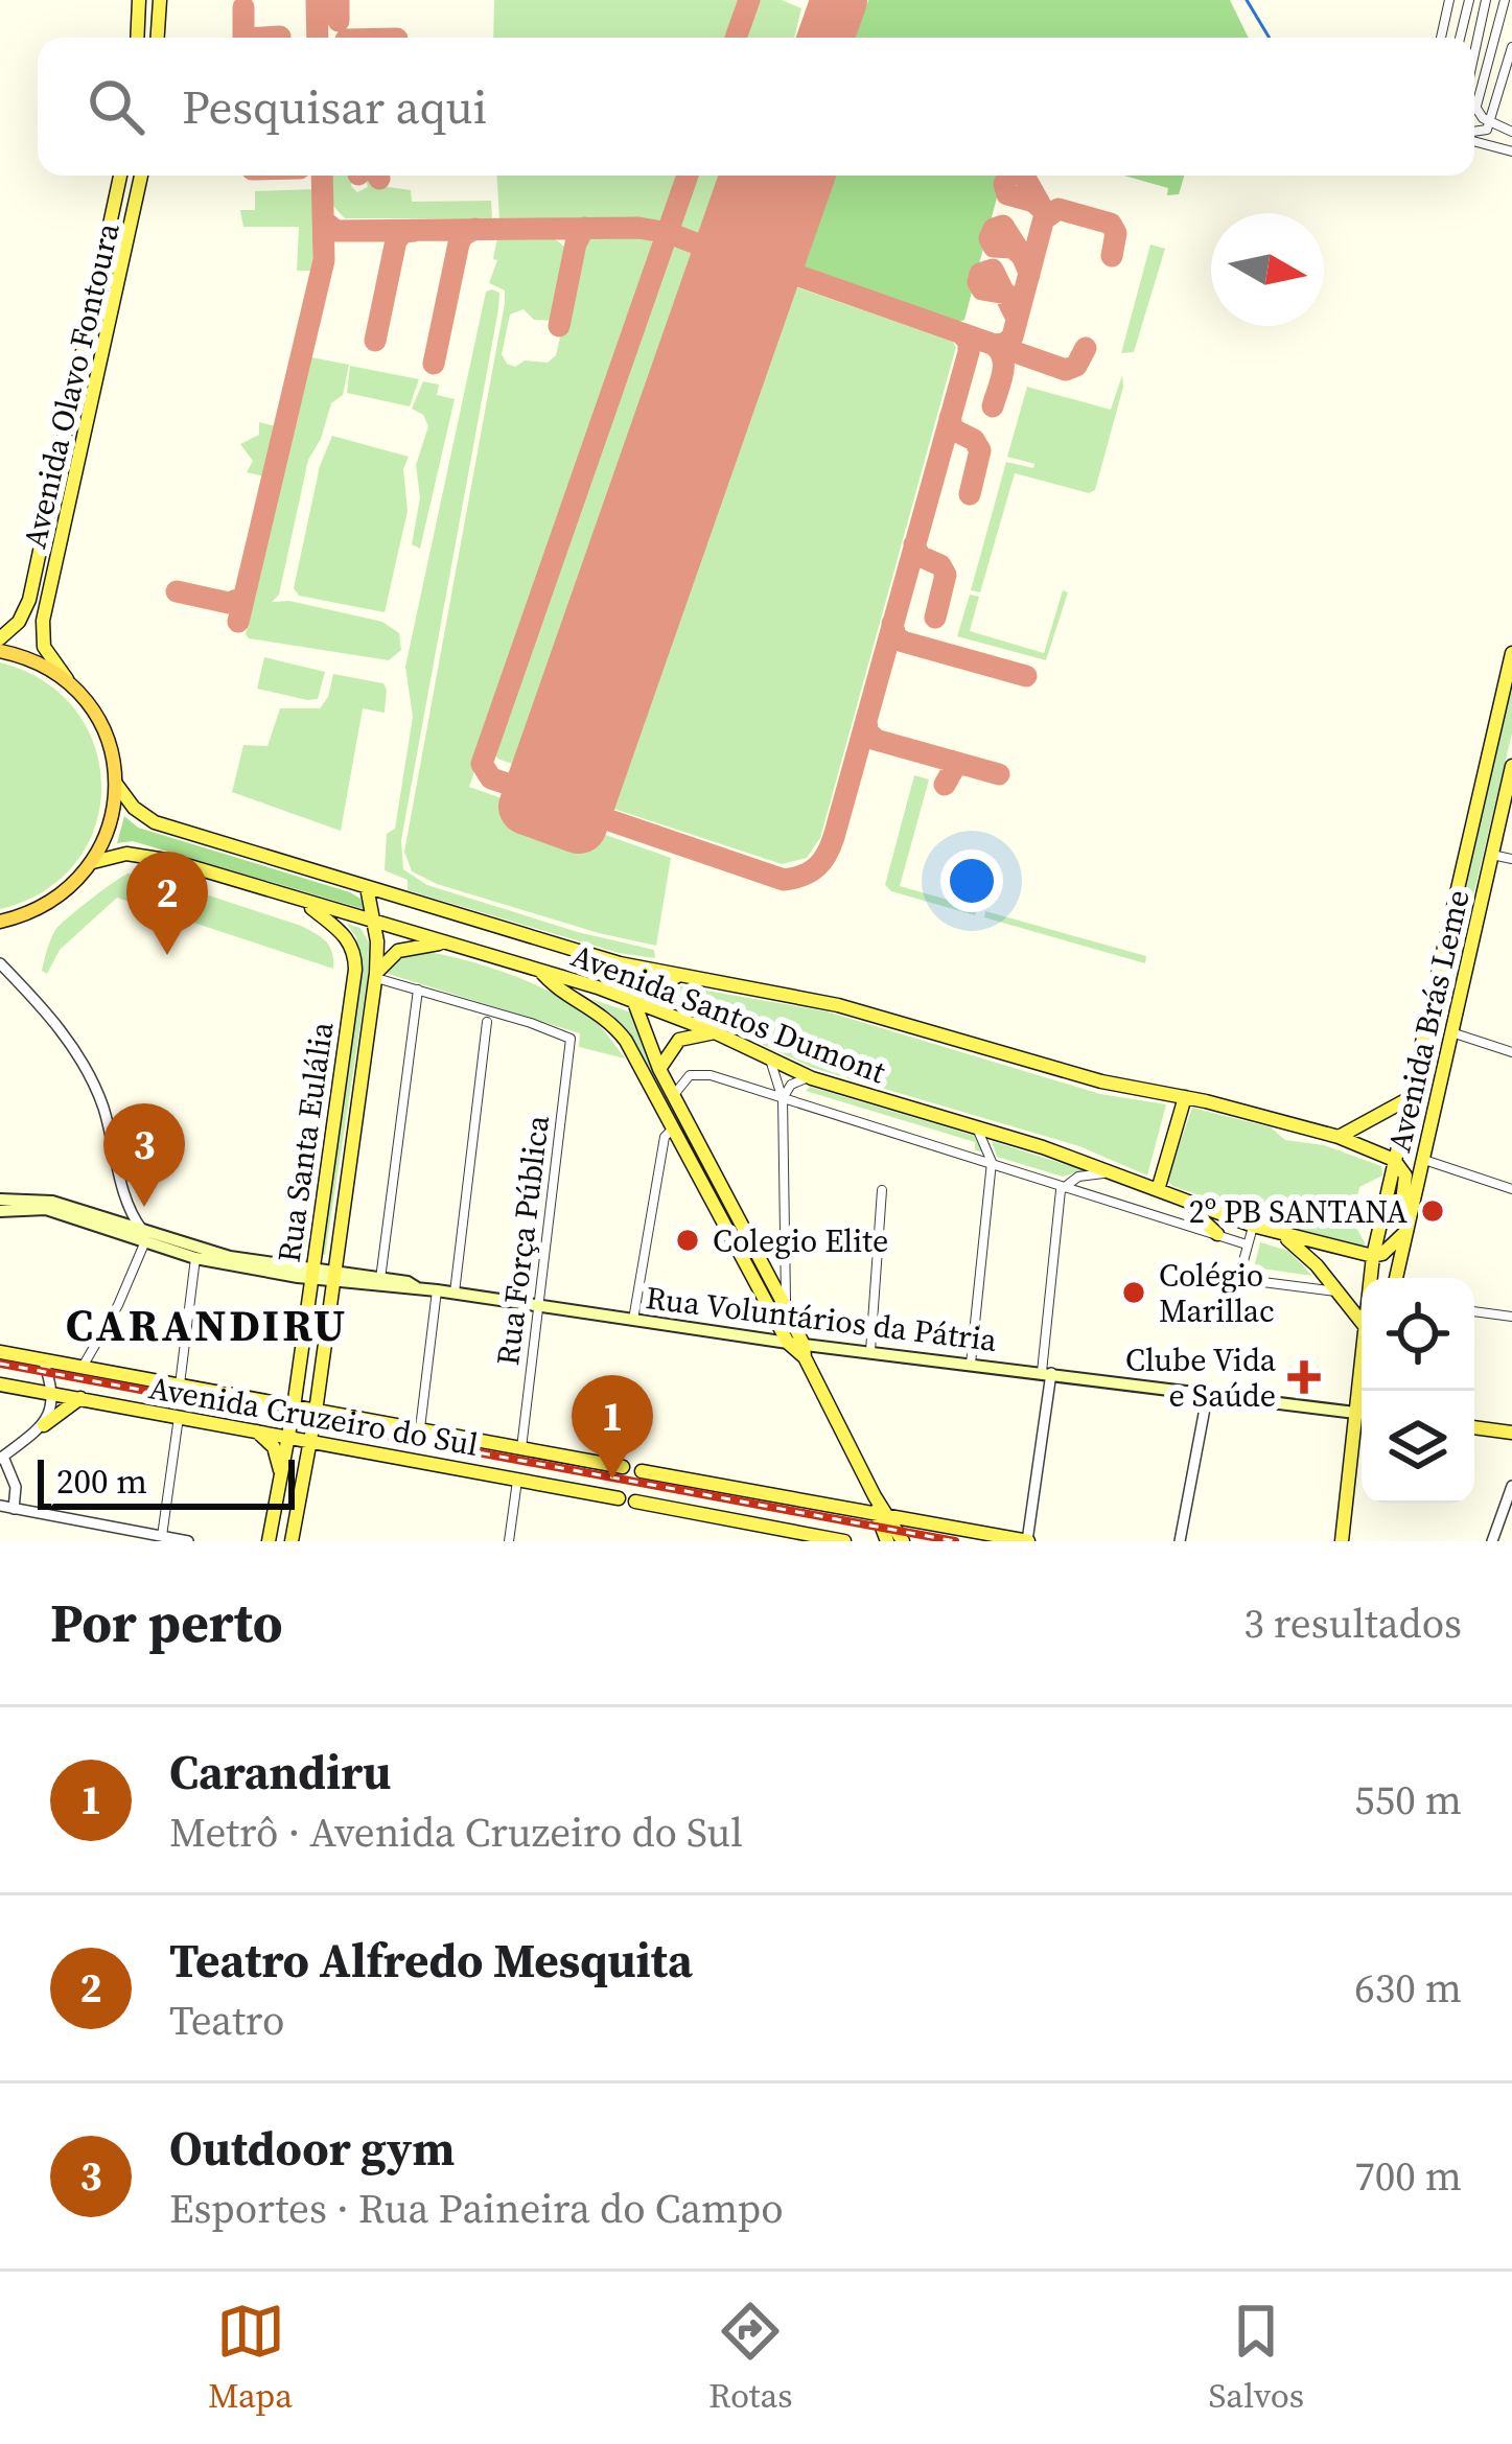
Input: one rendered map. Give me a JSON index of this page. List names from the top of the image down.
{
  "streets": {
    "main road": [
      "Avenida Olavo Fontoura",
      "Avenida Santos Dumont",
      "Avenida Brás Leme",
      "Rua Santa Eulália",
      "Rua Voluntários da Pátria",
      "Avenida Cruzeiro do Sul"
    ],
    "street": ["Rua Força Pública"]
  },
  "crossings": [
    ["Avenida Santos Dumont", "Avenida Brás Leme"],
    ["Avenida Santos Dumont", "Rua Santa Eulália"],
    ["Rua Santa Eulália", "Rua Voluntários da Pátria"],
    ["Rua Santa Eulália", "Avenida Cruzeiro do Sul"],
    ["Rua Força Pública", "Rua Voluntários da Pátria"],
    ["Rua Força Pública", "Avenida Cruzeiro do Sul"]
  ],
  "districts": ["CARANDIRU"],
  "places": {
    "other": ["2º PB SANTANA", "Colegio Elite", "Colégio Marillac"],
    "health": ["Clube Vida e Saúde"]
  },
  "scale_bar": "200 m",
  "north": "right",
  "page": {
    "search": "Pesquisar aqui",
    "pins": ["2", "3", "1"],
    "scale": "200 m",
    "heading": ["Por perto", "3 resultados"],
    "list": [
      {
        "mark": "1",
        "name": "Carandiru",
        "note": "Metrô · Avenida Cruzeiro do Sul",
        "value": "550 m"
      },
      {
        "mark": "2",
        "name": "Teatro Alfredo Mesquita",
        "note": "Teatro",
        "value": "630 m"
      },
      {
        "mark": "3",
        "name": "Outdoor gym",
        "note": "Esportes · Rua Paineira do Campo",
        "value": "700 m"
      }
    ],
    "nav": ["Mapa", "Rotas", "Salvos"]
  }
}
